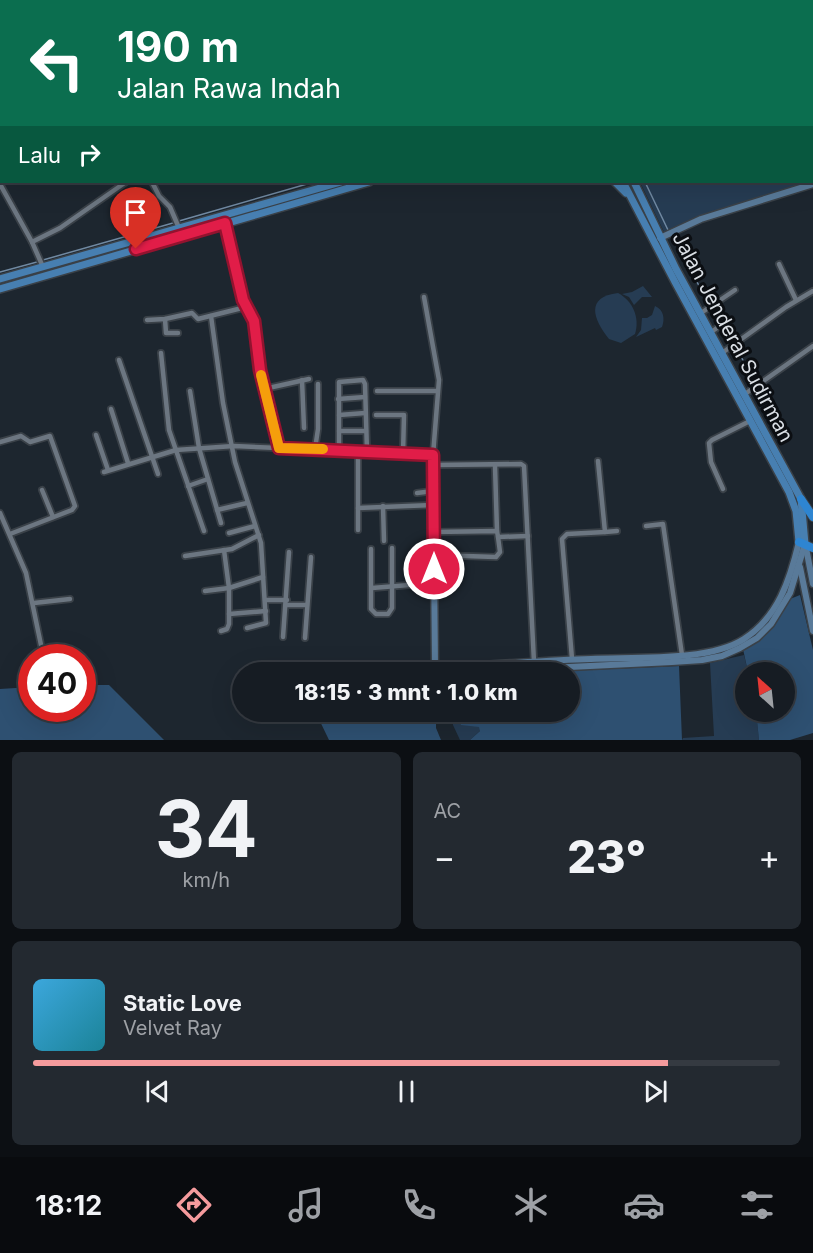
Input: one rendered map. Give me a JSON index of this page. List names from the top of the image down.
{
  "streets": {
    "main road": ["Jalan Jenderal Sudirman"]
  },
  "north": "top left",
  "page": {
    "turn": ["190 m", "Jalan Rawa Indah"],
    "then": "Lalu",
    "limit": "40",
    "trip": "18:15 · 3 mnt · 1.0 km",
    "tile": [
      ["34", "km/h"],
      "AC"
    ],
    "heat": ["−", "23°", "+"],
    "song": ["Static Love", "Velvet Ray"],
    "tabs": "18:12"
  }
}
